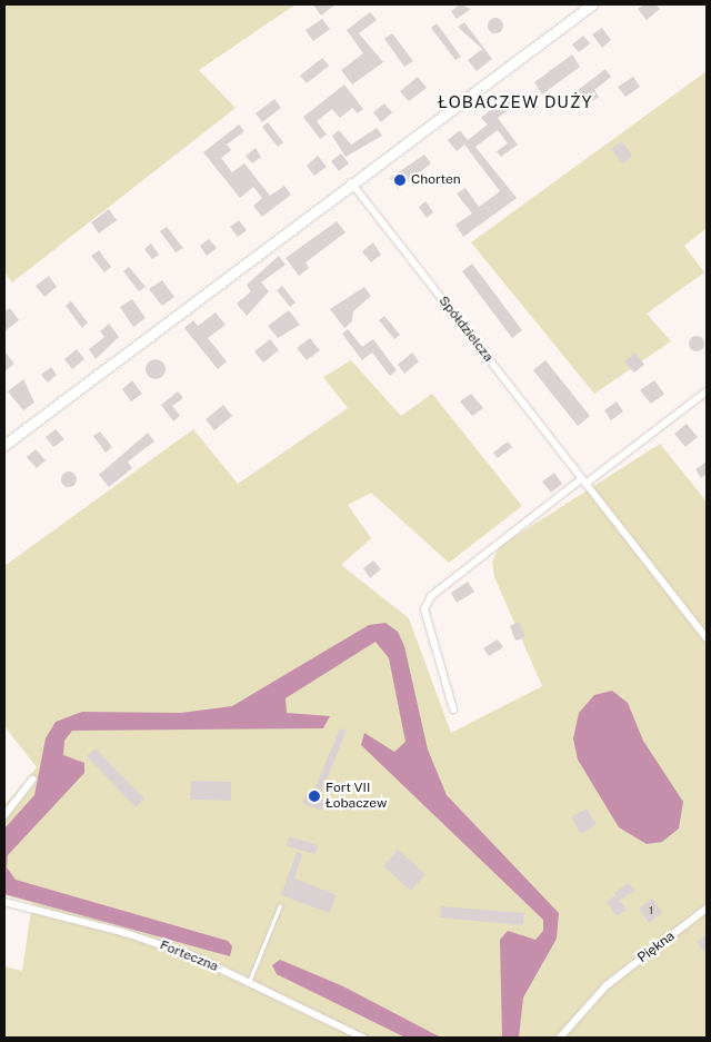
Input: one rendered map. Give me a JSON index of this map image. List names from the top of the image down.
{
  "streets": {
    "street": ["Spółdzielcza", "Piękna", "Forteczna"]
  },
  "districts": ["ŁOBACZEW DUŻY"],
  "places": ["Chorten", "Fort VII Łobaczew"],
  "house_numbers": ["1"]
}
